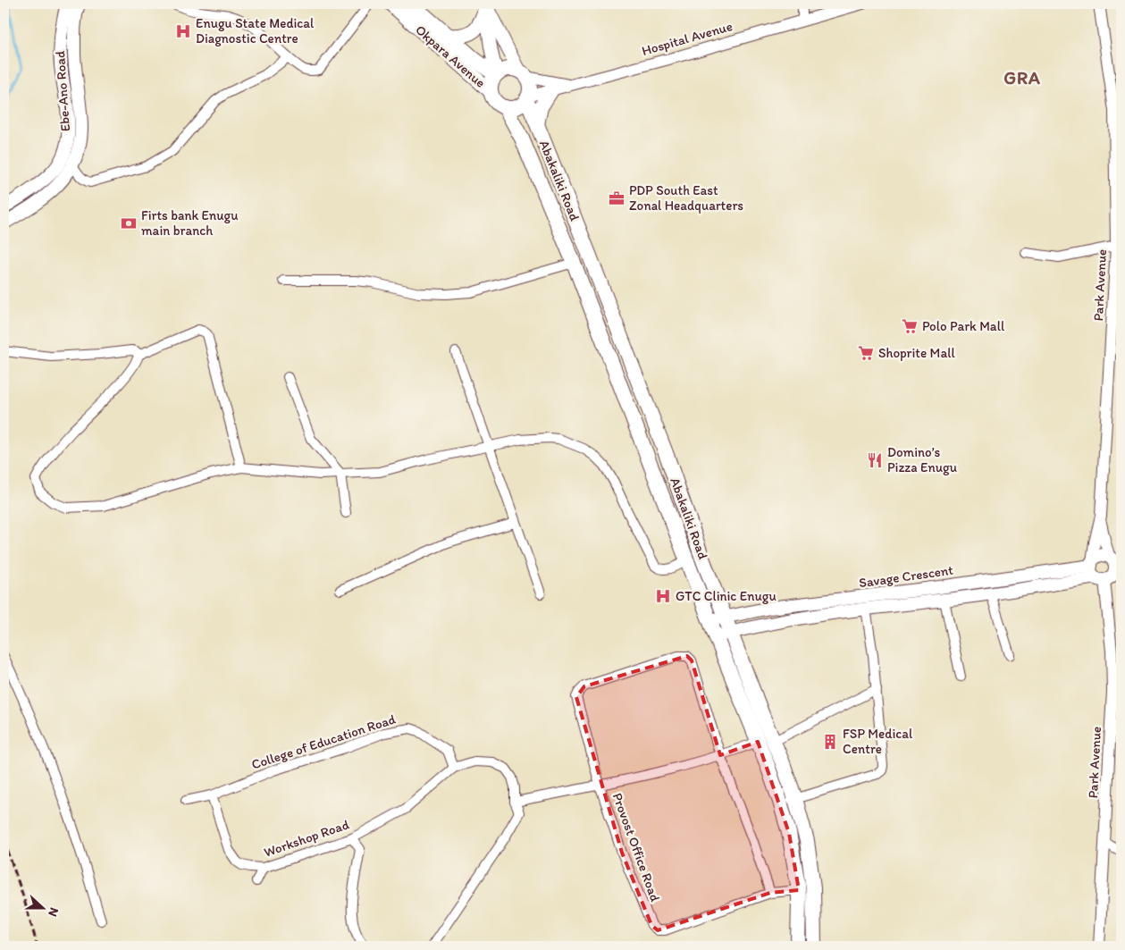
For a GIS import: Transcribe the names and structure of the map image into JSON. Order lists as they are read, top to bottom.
{
  "streets": {
    "main road": [
      "Okpara Avenue",
      "Ebe-Ano Road",
      "Abakaliki Road",
      "Savage Crescent"
    ],
    "street": [
      "Hospital Avenue",
      "Park Avenue",
      "College of Education Road",
      "Workshop Road",
      "Provost Office Road"
    ]
  },
  "crossings": [
    ["Hospital Avenue", "Okpara Avenue"],
    ["Hospital Avenue", "Abakaliki Road"],
    ["Okpara Avenue", "Abakaliki Road"],
    ["Abakaliki Road", "Savage Crescent"],
    ["Park Avenue", "Savage Crescent"],
    ["College of Education Road", "Workshop Road"]
  ],
  "districts": ["GRA"],
  "places": {
    "hospital": ["Enugu State Medical Diagnostic Centre", "GTC Clinic Enugu"],
    "office": ["PDP South East Zonal Headquarters"],
    "bank": ["Firts bank Enugu main branch"],
    "supermarket": ["Polo Park Mall", "Shoprite Mall"],
    "restaurant": ["Domino’s Pizza Enugu"],
    "building": ["FSP Medical Centre"]
  },
  "north": "right"
}
